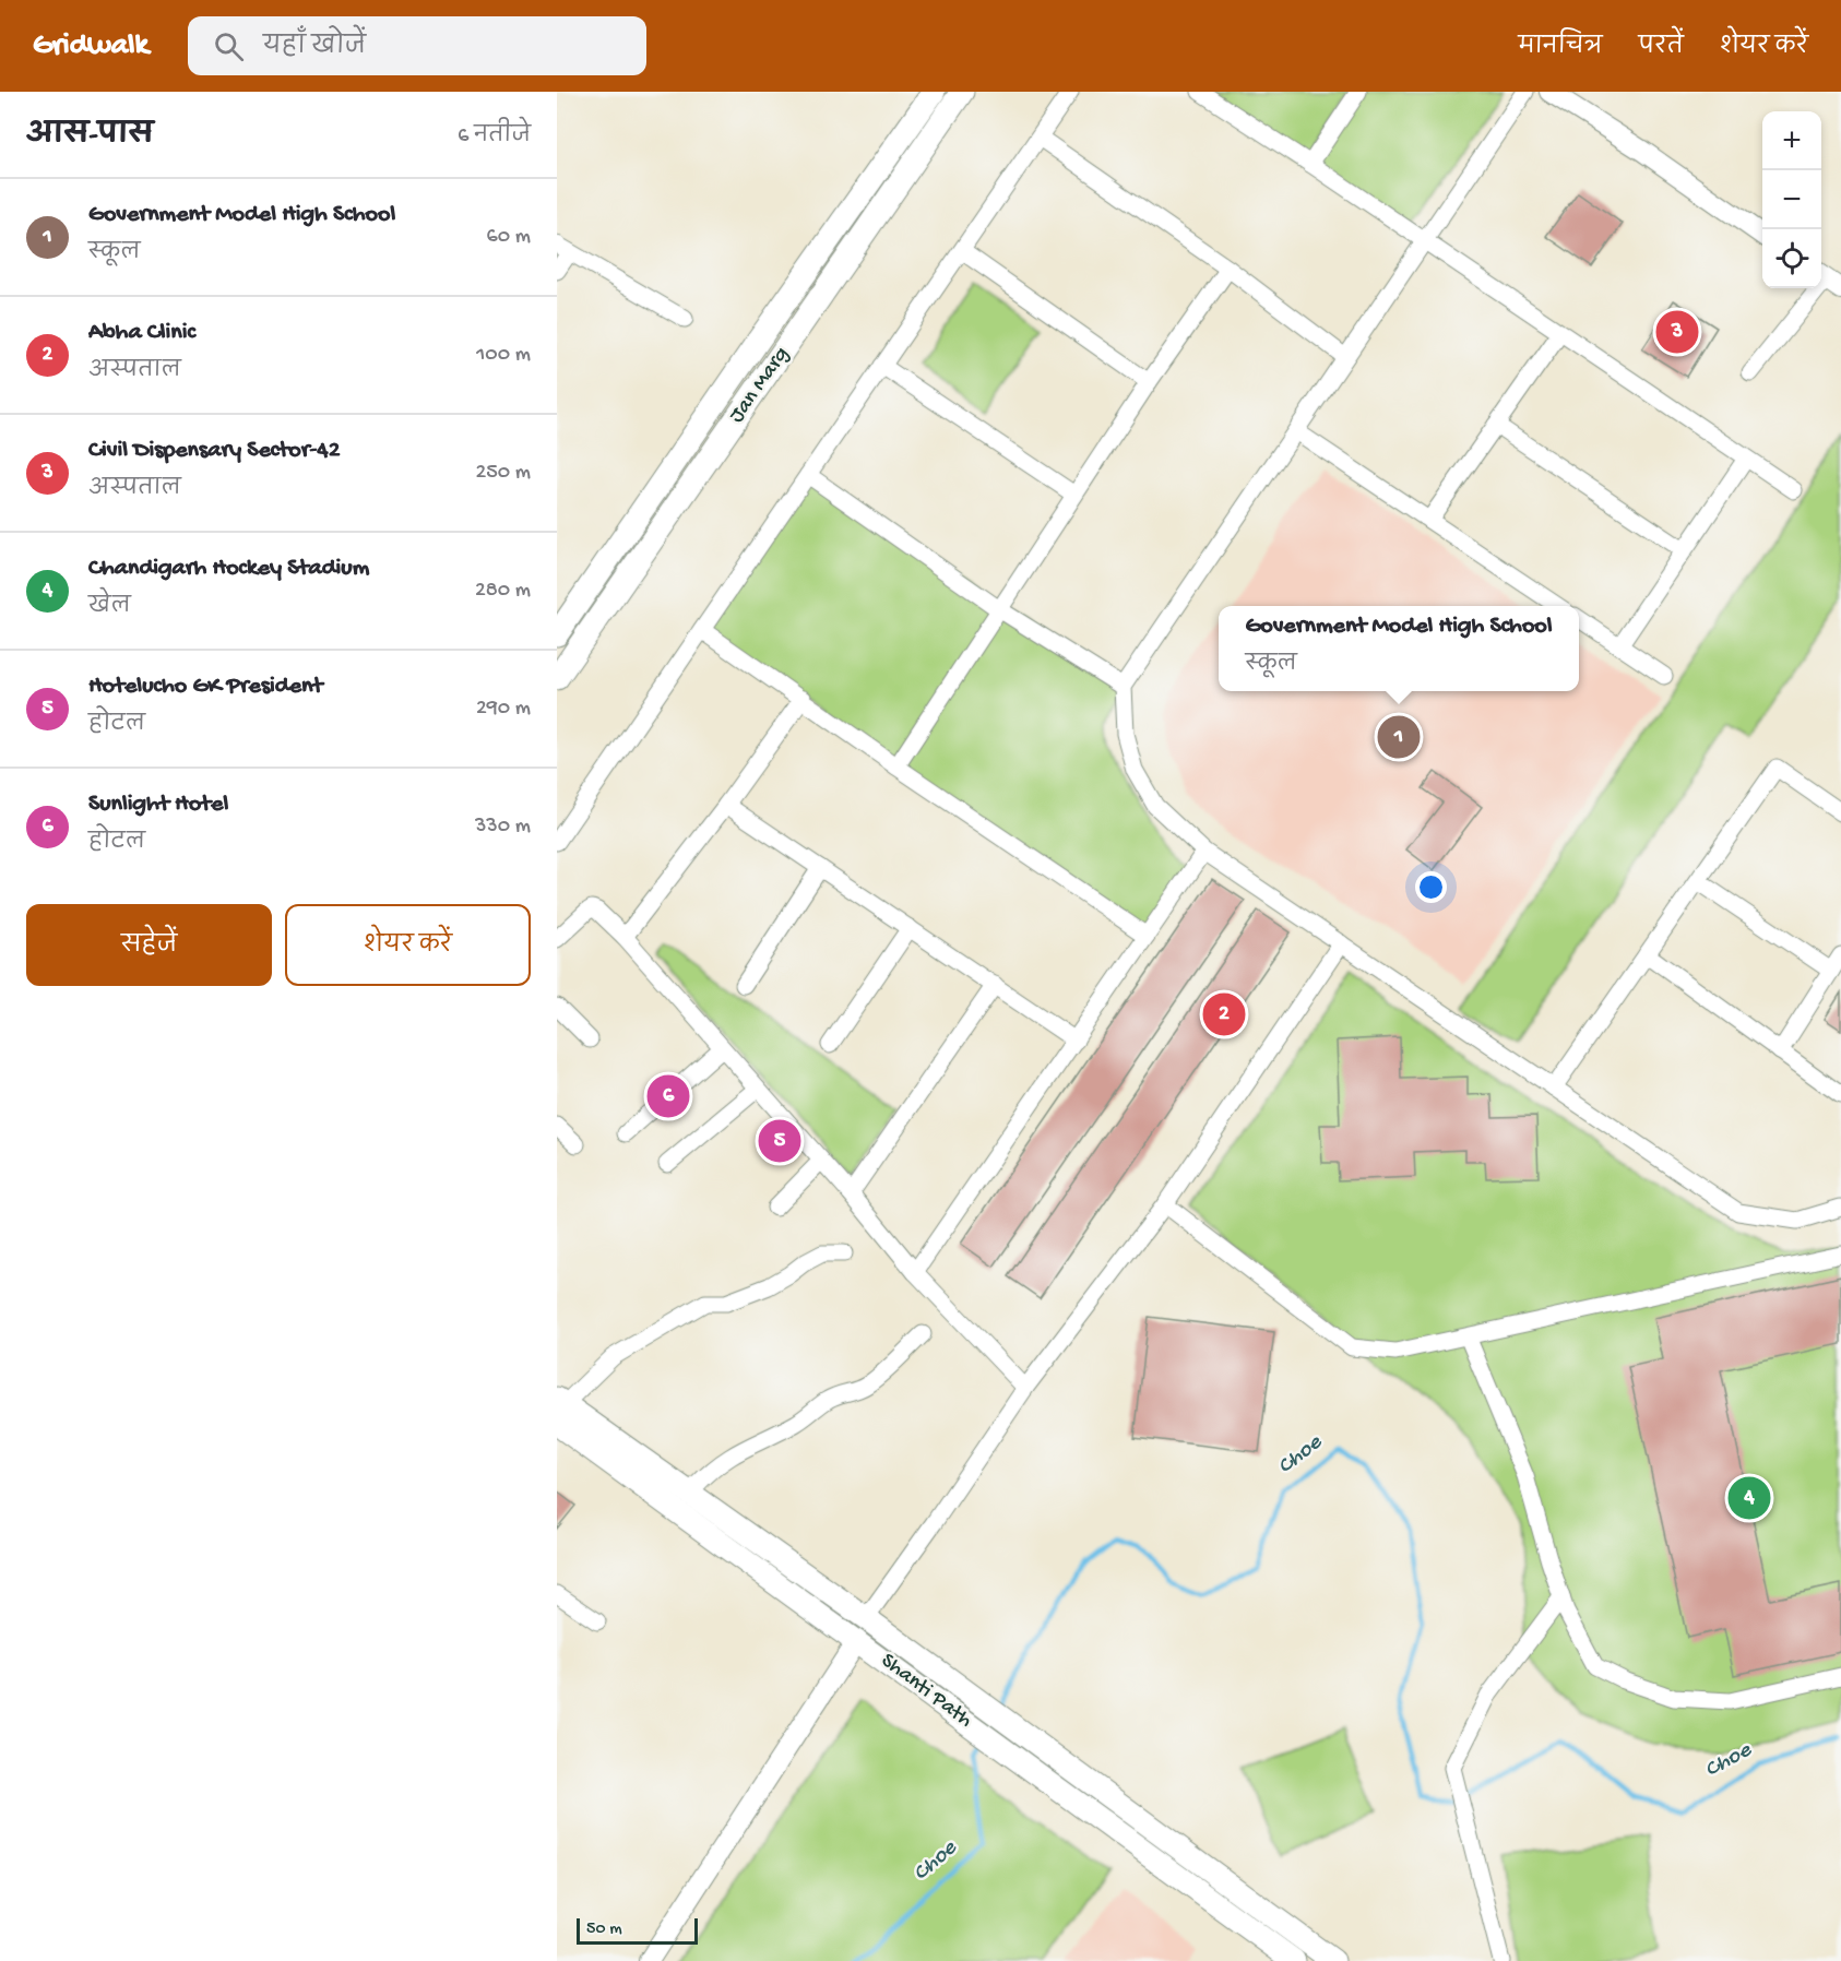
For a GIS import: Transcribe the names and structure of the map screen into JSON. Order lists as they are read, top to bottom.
{
  "streets": {
    "main road": ["Jan Marg", "Shanti Path"]
  },
  "water": ["Choe"],
  "scale_bar": "50 m",
  "page": {
    "header": "Gridwalk",
    "search": "यहाँ खोजें",
    "nav": ["मानचित्र", "परतें", "शेयर करें"],
    "heading": ["आस-पास", "6 नतीजे"],
    "map_buttons": ["+", "−"],
    "list": [
      {
        "mark": "1",
        "name": "Government Model High School",
        "note": "स्कूल",
        "value": "60 m"
      },
      {
        "mark": "2",
        "name": "Abha Clinic",
        "note": "अस्पताल",
        "value": "100 m"
      },
      {
        "mark": "3",
        "name": "Civil Dispensary Sector-42",
        "note": "अस्पताल",
        "value": "250 m"
      },
      {
        "mark": "4",
        "name": "Chandigarh Hockey Stadium",
        "note": "खेल",
        "value": "280 m"
      },
      {
        "mark": "5",
        "name": "Hotelucho GK President",
        "note": "होटल",
        "value": "290 m"
      },
      {
        "mark": "6",
        "name": "Sunlight Hotel",
        "note": "होटल",
        "value": "330 m"
      }
    ],
    "pins": [
      "3",
      "1",
      "2",
      "6",
      "5",
      "4"
    ],
    "popup": ["Government Model High School", "स्कूल"],
    "buttons": ["सहेजें", "शेयर करें"],
    "scale": "50 m"
  }
}
